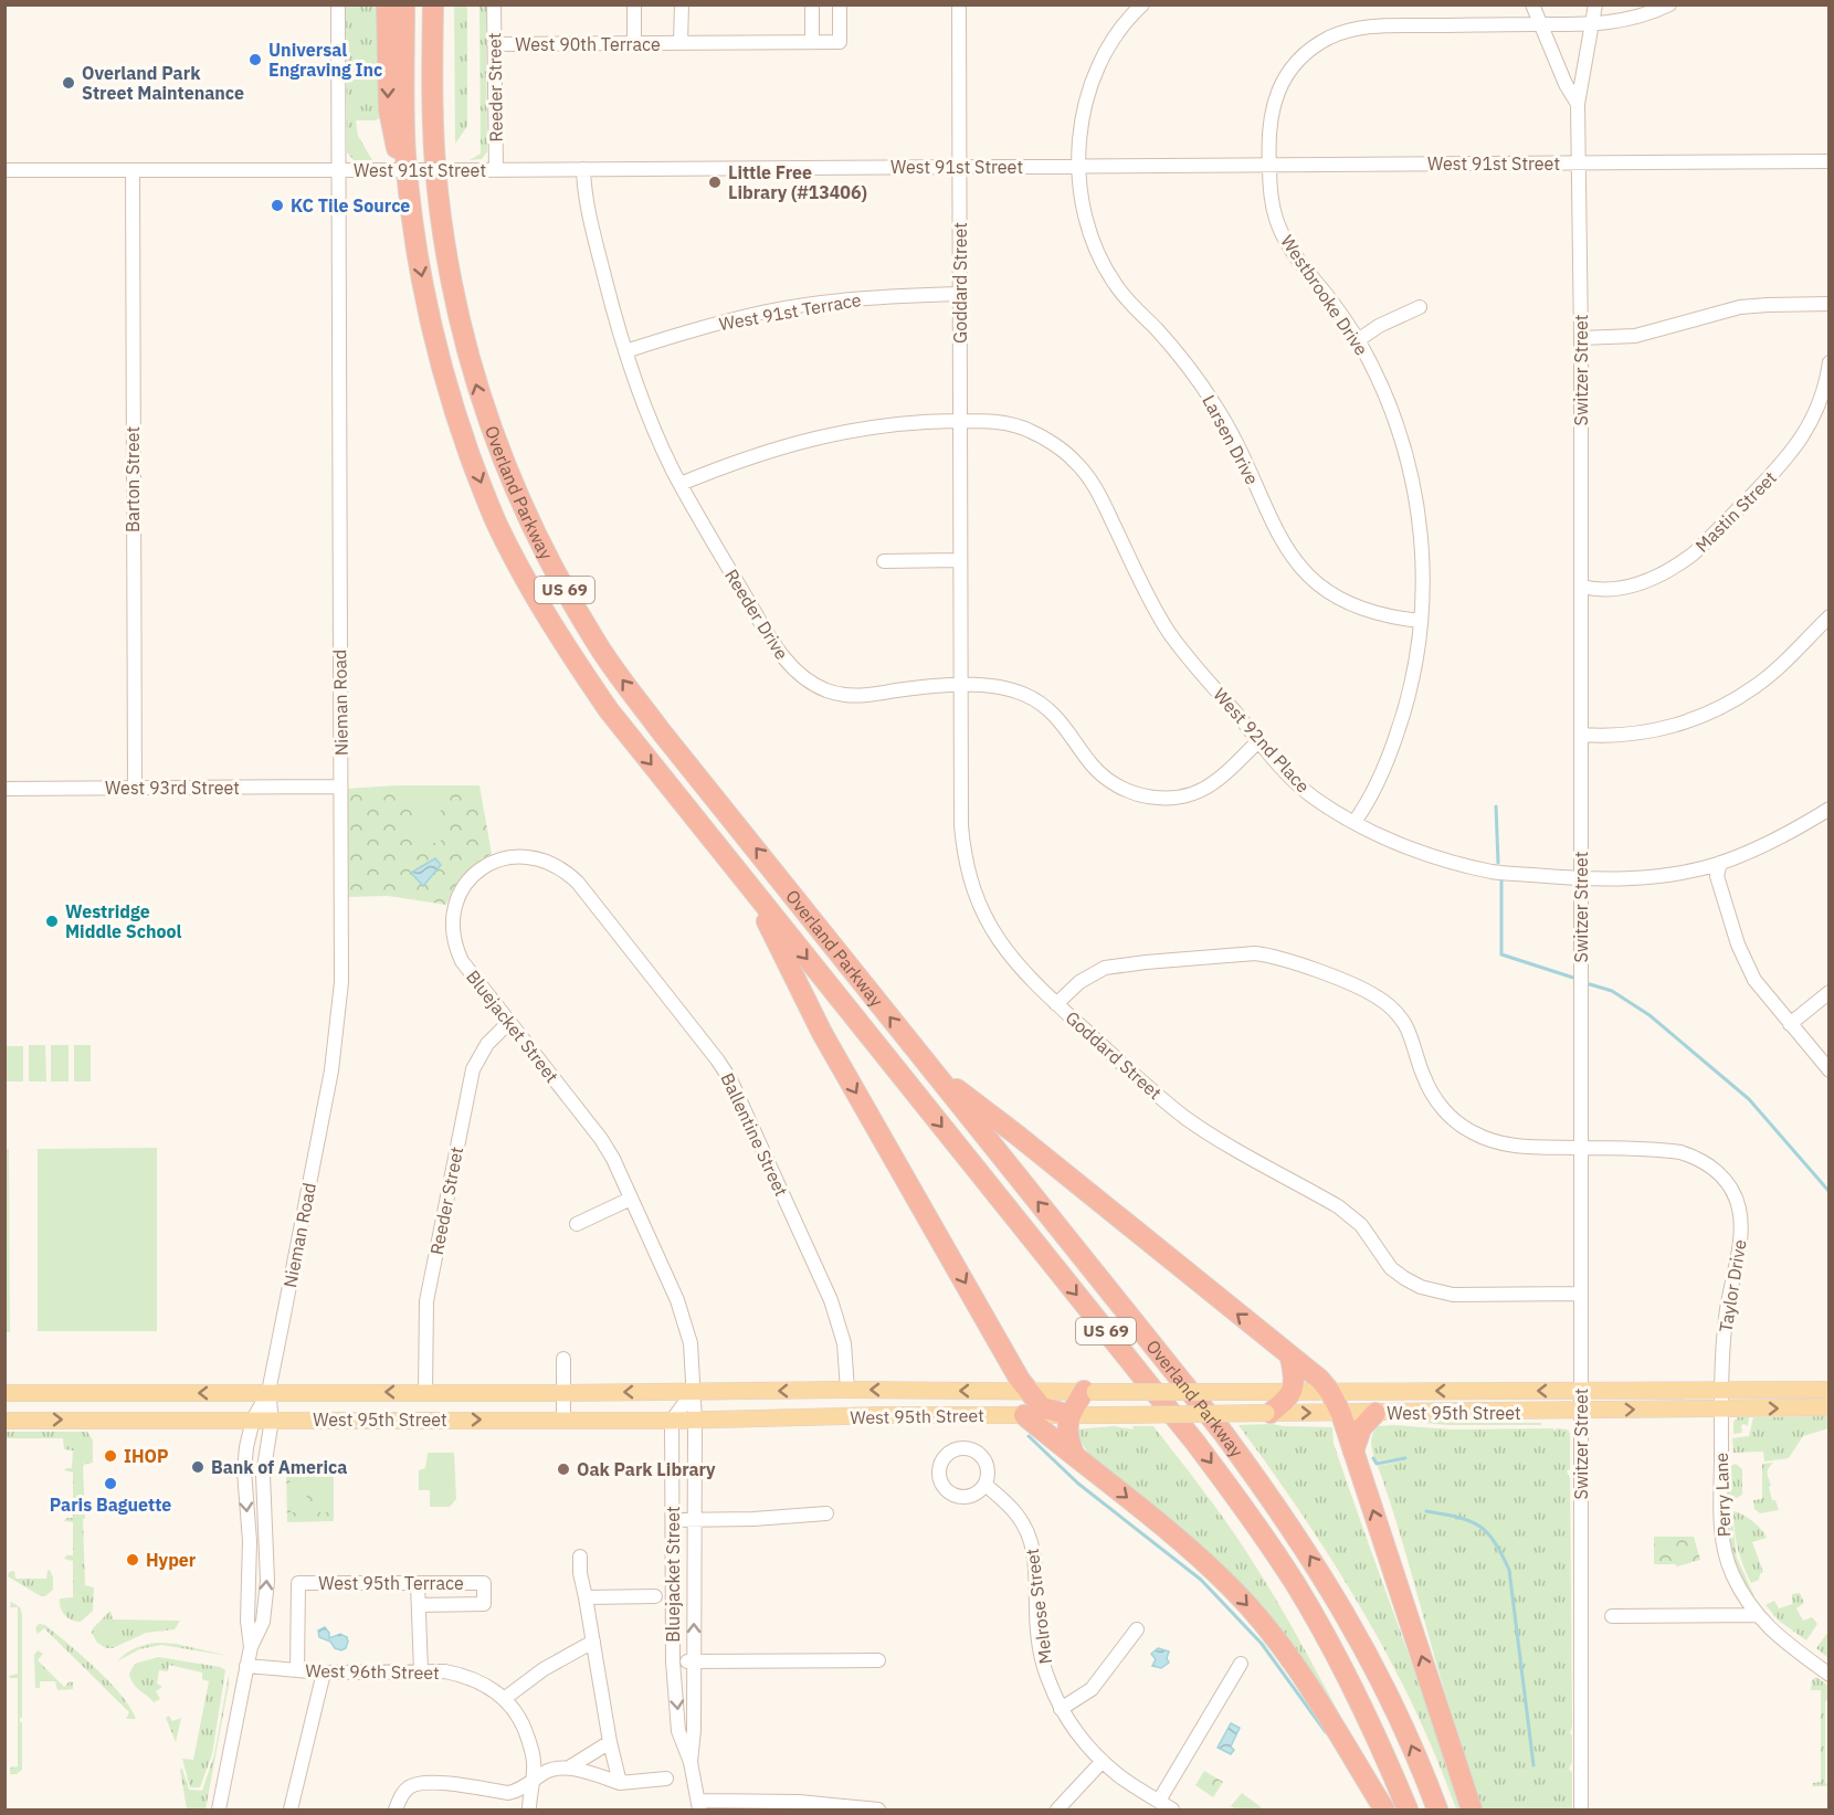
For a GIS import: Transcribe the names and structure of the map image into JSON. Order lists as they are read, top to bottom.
{
  "streets": {
    "highway": ["Overland Parkway", "US 69"],
    "main road": ["West 95th Street"],
    "street": [
      "West 90th Terrace",
      "Reeder Street",
      "West 91st Street",
      "Goddard Street",
      "Westbrooke Drive",
      "West 91st Terrace",
      "Switzer Street",
      "Larsen Drive",
      "Barton Street",
      "Mastin Street",
      "Reeder Drive",
      "Nieman Road",
      "West 92nd Place",
      "West 93rd Street",
      "Bluejacket Street",
      "Ballentine Street",
      "Taylor Drive",
      "Perry Lane",
      "West 95th Terrace",
      "Melrose Street",
      "West 96th Street"
    ]
  },
  "crossings": [
    ["West 90th Terrace", "Reeder Street"],
    ["Reeder Street", "West 91st Street"],
    ["Reeder Street", "Bluejacket Street"],
    ["Reeder Street", "West 95th Street"],
    ["West 91st Street", "Goddard Street"],
    ["West 91st Street", "Westbrooke Drive"],
    ["West 91st Street", "Switzer Street"],
    ["West 91st Street", "Larsen Drive"],
    ["West 91st Street", "Barton Street"],
    ["West 91st Street", "Reeder Drive"],
    ["West 91st Street", "Nieman Road"],
    ["Goddard Street", "West 91st Terrace"],
    ["Goddard Street", "Switzer Street"],
    ["Goddard Street", "Reeder Drive"],
    ["Goddard Street", "West 92nd Place"],
    ["Goddard Street", "Taylor Drive"],
    ["Westbrooke Drive", "Switzer Street"],
    ["Westbrooke Drive", "Larsen Drive"],
    ["Westbrooke Drive", "West 92nd Place"],
    ["West 91st Terrace", "Reeder Drive"],
    ["Switzer Street", "Mastin Street"],
    ["Switzer Street", "West 92nd Place"],
    ["Switzer Street", "Taylor Drive"],
    ["Switzer Street", "West 95th Street"],
    ["Barton Street", "West 93rd Street"],
    ["Reeder Drive", "West 92nd Place"],
    ["Nieman Road", "West 93rd Street"],
    ["Nieman Road", "West 95th Street"],
    ["Nieman Road", "West 96th Street"],
    ["Bluejacket Street", "Ballentine Street"],
    ["Bluejacket Street", "West 95th Street"],
    ["Ballentine Street", "West 95th Street"],
    ["Taylor Drive", "West 95th Street"],
    ["Taylor Drive", "Perry Lane"],
    ["West 95th Street", "Perry Lane"],
    ["West 95th Terrace", "West 96th Street"]
  ],
  "places": [
    "Universal Engraving Inc",
    "Overland Park Street Maintenance",
    "Little Free Library (#13406)",
    "KC Tile Source",
    "Westridge Middle School",
    "IHOP",
    "Bank of America",
    "Oak Park Library",
    "Paris Baguette",
    "Hyper"
  ]
}
